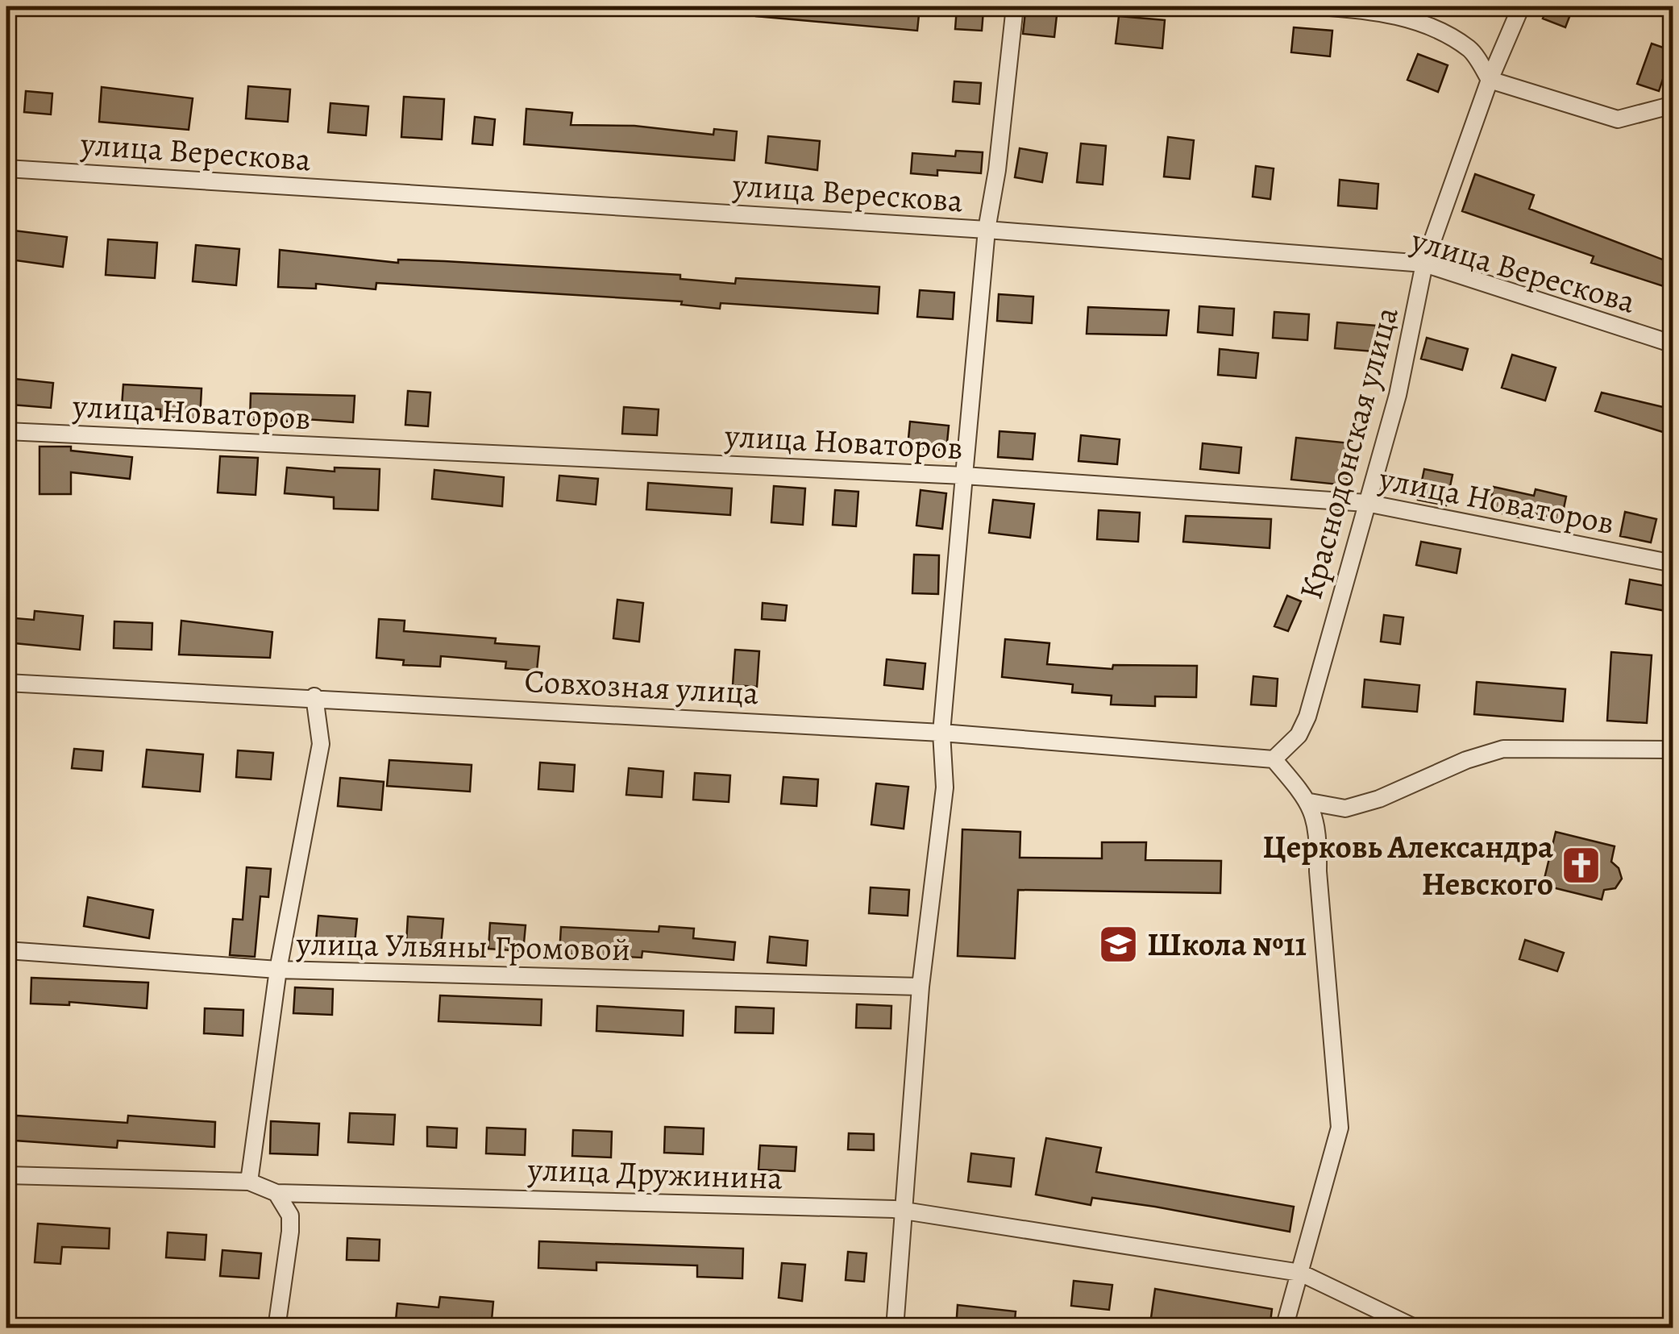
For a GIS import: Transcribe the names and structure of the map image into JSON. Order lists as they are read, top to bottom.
{
  "streets": {
    "street": [
      "улица Верескова",
      "улица Новаторов",
      "Краснодонская улица",
      "Совхозная улица",
      "улица Ульяны Громовой",
      "улица Дружинина"
    ]
  },
  "crossings": [
    ["улица Верескова", "Краснодонская улица"],
    ["улица Новаторов", "Краснодонская улица"],
    ["Краснодонская улица", "Совхозная улица"]
  ],
  "places": {
    "church": ["Церковь Александра Невского"],
    "school or university": ["Школа №11"]
  }
}
